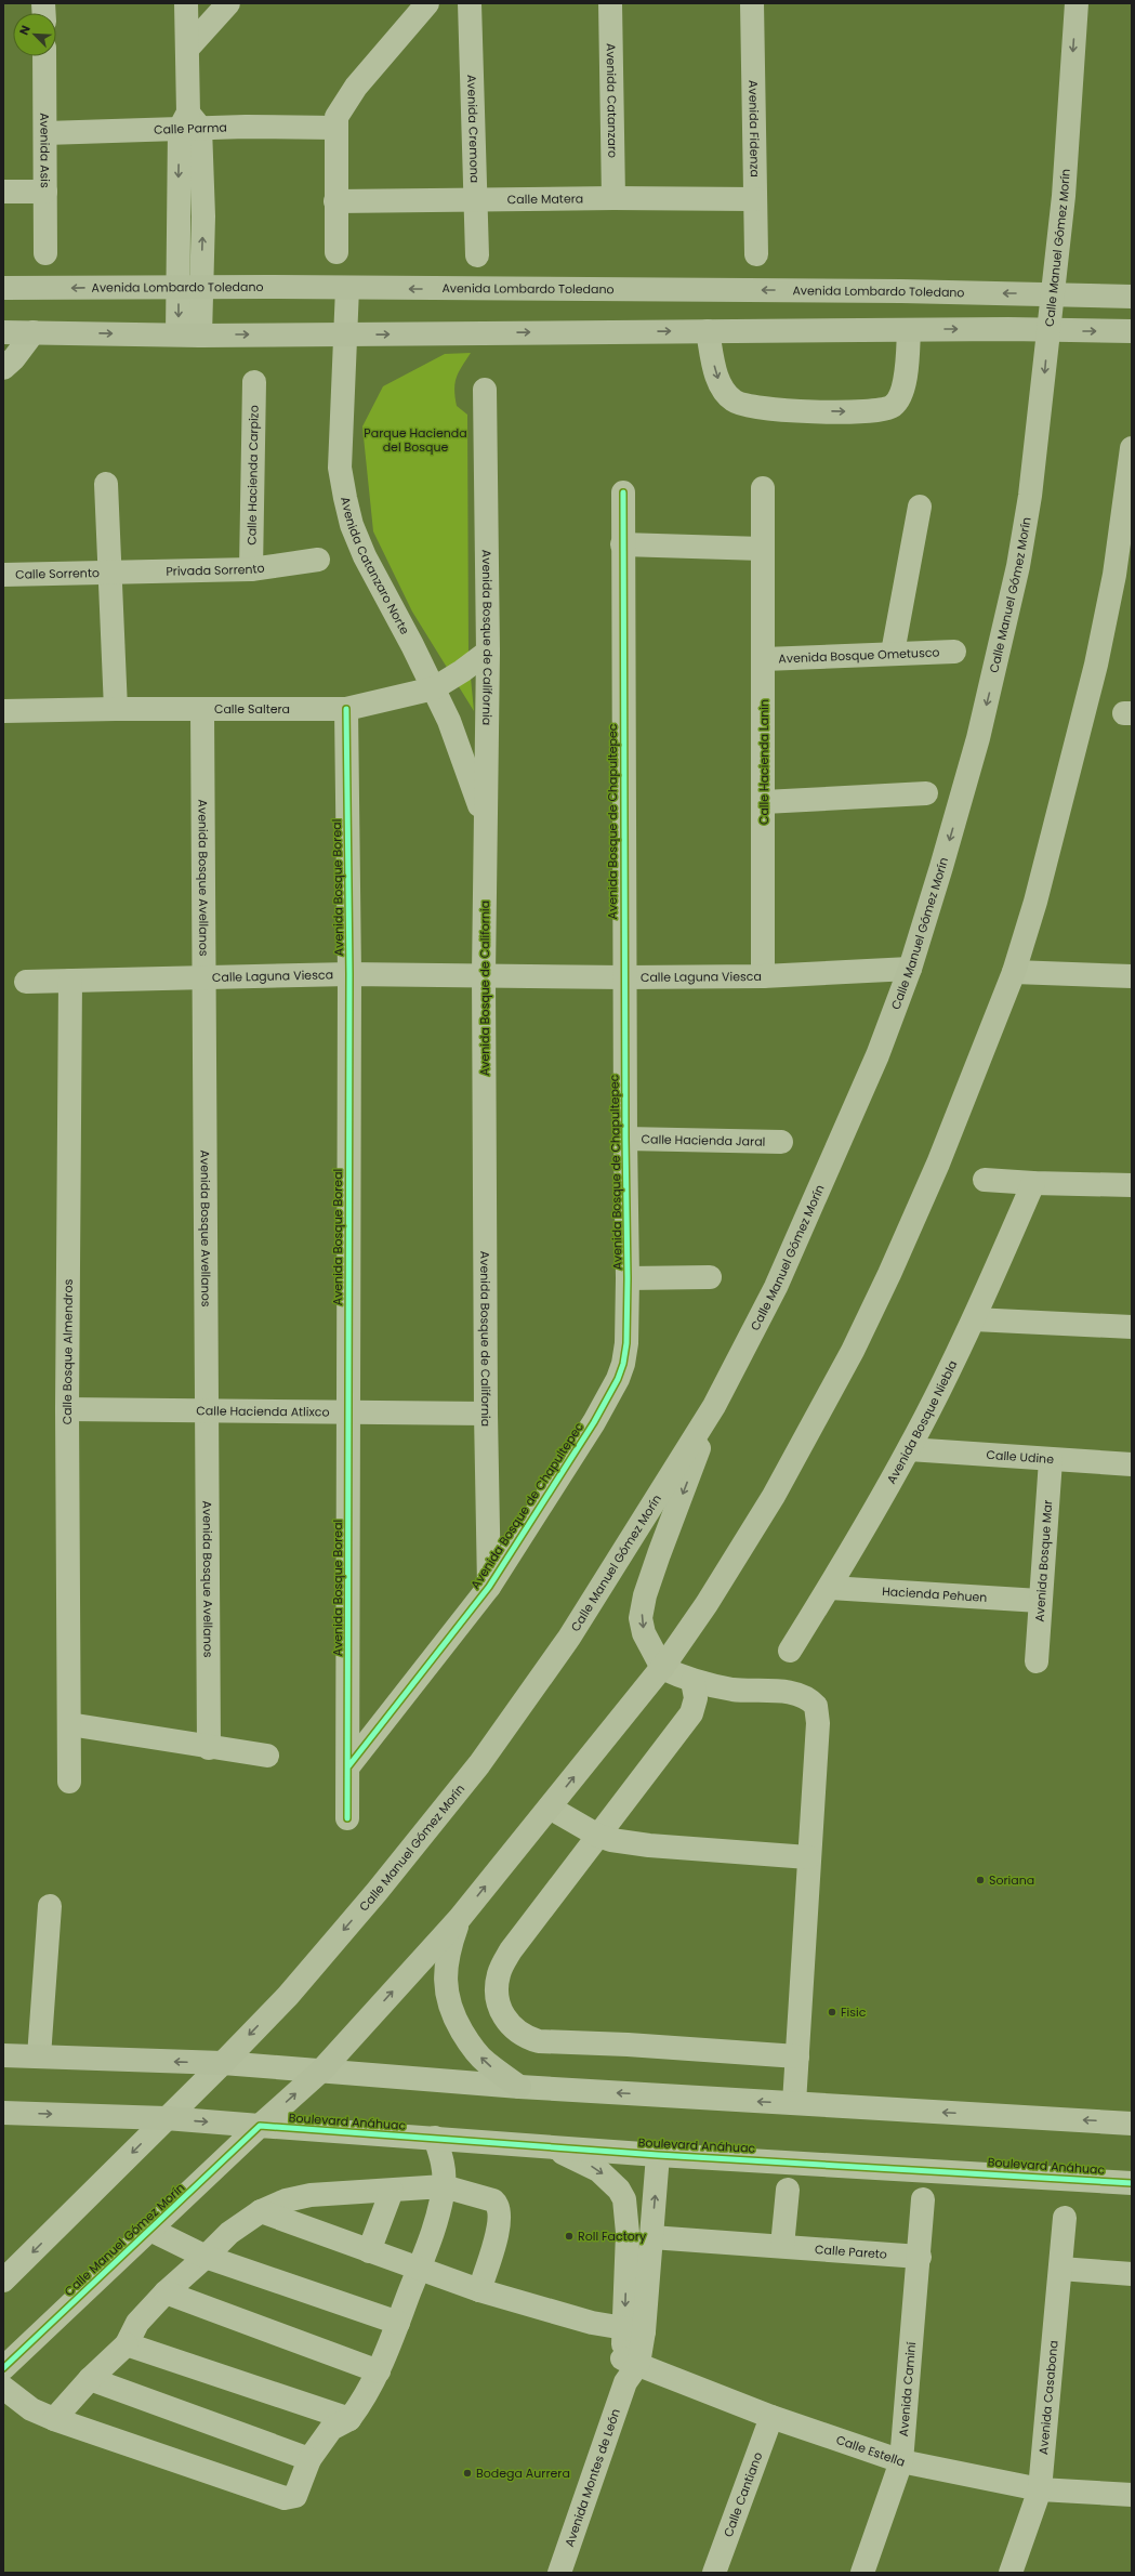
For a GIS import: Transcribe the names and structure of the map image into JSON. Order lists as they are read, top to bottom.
{
  "streets": {
    "main road": ["Calle Manuel Gómez Morín", "Avenida Lombardo Toledano", "Boulevard Anáhuac"],
    "street": [
      "Avenida Catanzaro",
      "Calle Parma",
      "Avenida Cremona",
      "Avenida Fidenza",
      "Avenida Asis",
      "Calle Matera",
      "Calle Hacienda Carpizo",
      "Avenida Catanzaro Norte",
      "Privada Sorrento",
      "Calle Sorrento",
      "Avenida Bosque de California",
      "Avenida Bosque Ometusco",
      "Calle Saltera",
      "Calle Hacienda Lanin",
      "Avenida Bosque de Chapultepec",
      "Avenida Bosque Avellanos",
      "Avenida Bosque Boreal",
      "Calle Laguna Viesca",
      "Calle Hacienda Jaral",
      "Calle Bosque Almendros",
      "Calle Hacienda Atlixco",
      "Avenida Bosque Niebla",
      "Calle Udine",
      "Avenida Bosque Mar",
      "Hacienda Pehuen",
      "Calle Pareto",
      "Avenida Caminí",
      "Avenida Casabona",
      "Calle Estella",
      "Avenida Montes de León",
      "Calle Cantiano"
    ]
  },
  "crossings": [
    ["Avenida Catanzaro", "Calle Matera"],
    ["Calle Parma", "Avenida Asis"],
    ["Avenida Cremona", "Calle Matera"],
    ["Avenida Fidenza", "Calle Matera"],
    ["Calle Manuel Gómez Morín", "Avenida Lombardo Toledano"],
    ["Calle Manuel Gómez Morín", "Calle Laguna Viesca"],
    ["Calle Manuel Gómez Morín", "Boulevard Anáhuac"],
    ["Avenida Lombardo Toledano", "Avenida Catanzaro Norte"],
    ["Calle Hacienda Carpizo", "Privada Sorrento"],
    ["Avenida Catanzaro Norte", "Avenida Bosque de California"],
    ["Avenida Catanzaro Norte", "Calle Saltera"],
    ["Privada Sorrento", "Calle Sorrento"],
    ["Avenida Bosque de California", "Calle Saltera"],
    ["Avenida Bosque de California", "Avenida Bosque de Chapultepec"],
    ["Avenida Bosque de California", "Calle Laguna Viesca"],
    ["Avenida Bosque de California", "Calle Hacienda Atlixco"],
    ["Avenida Bosque Ometusco", "Calle Hacienda Lanin"],
    ["Calle Saltera", "Avenida Bosque Avellanos"],
    ["Calle Saltera", "Avenida Bosque Boreal"],
    ["Calle Hacienda Lanin", "Calle Laguna Viesca"],
    ["Avenida Bosque de Chapultepec", "Avenida Bosque Boreal"],
    ["Avenida Bosque de Chapultepec", "Calle Laguna Viesca"],
    ["Avenida Bosque de Chapultepec", "Calle Hacienda Jaral"],
    ["Avenida Bosque Avellanos", "Calle Laguna Viesca"],
    ["Avenida Bosque Avellanos", "Calle Hacienda Atlixco"],
    ["Avenida Bosque Boreal", "Calle Laguna Viesca"],
    ["Avenida Bosque Boreal", "Calle Hacienda Atlixco"],
    ["Calle Laguna Viesca", "Calle Bosque Almendros"],
    ["Calle Bosque Almendros", "Calle Hacienda Atlixco"],
    ["Avenida Bosque Niebla", "Calle Udine"],
    ["Avenida Bosque Niebla", "Hacienda Pehuen"],
    ["Calle Udine", "Avenida Bosque Mar"],
    ["Avenida Bosque Mar", "Hacienda Pehuen"],
    ["Boulevard Anáhuac", "Avenida Montes de León"],
    ["Calle Pareto", "Avenida Caminí"],
    ["Calle Pareto", "Avenida Montes de León"],
    ["Avenida Caminí", "Calle Estella"],
    ["Avenida Casabona", "Calle Estella"],
    ["Calle Estella", "Avenida Montes de León"],
    ["Calle Estella", "Calle Cantiano"]
  ],
  "parks": ["Parque Hacienda del Bosque"],
  "places": [
    "Soriana",
    "Fisic",
    "Roll Factory",
    "Bodega Aurrera"
  ],
  "north": "top left"
}
